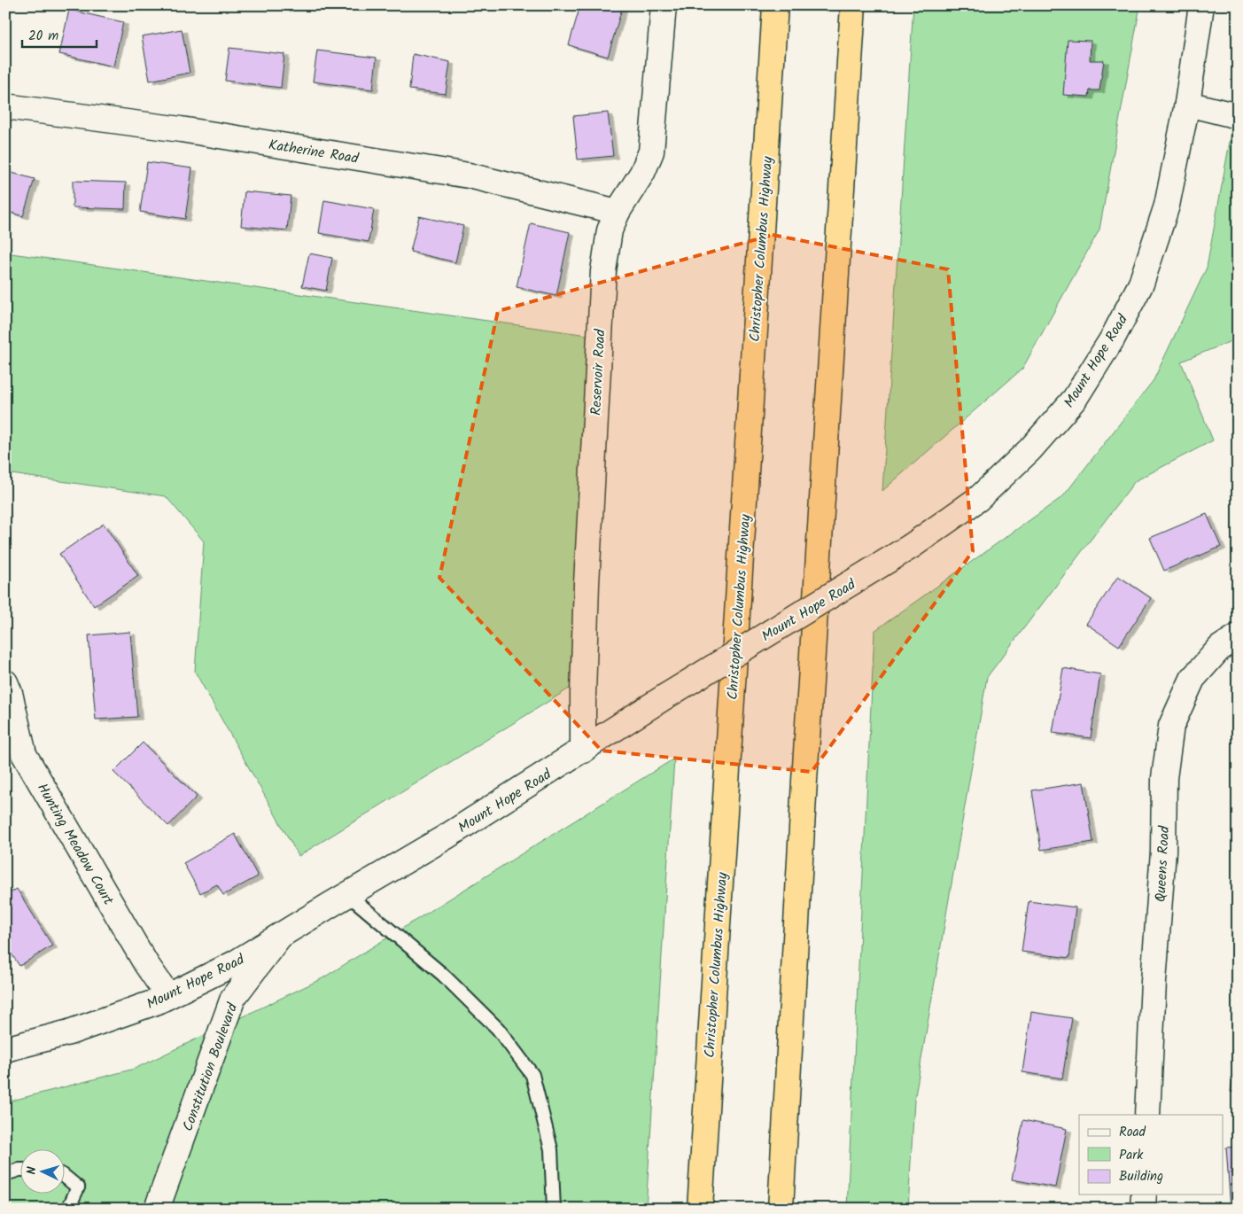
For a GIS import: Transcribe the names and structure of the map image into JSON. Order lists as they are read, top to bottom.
{
  "streets": {
    "highway": ["Christopher Columbus Highway"],
    "street": [
      "Katherine Road",
      "Mount Hope Road",
      "Reservoir Road",
      "Hunting Meadow Court",
      "Queens Road",
      "Constitution Boulevard"
    ]
  },
  "crossings": [
    ["Katherine Road", "Reservoir Road"],
    ["Mount Hope Road", "Reservoir Road"],
    ["Mount Hope Road", "Hunting Meadow Court"],
    ["Mount Hope Road", "Constitution Boulevard"]
  ],
  "legend": ["Road", "Park", "Building"],
  "scale_bar": "20 m",
  "north": "left"
}
